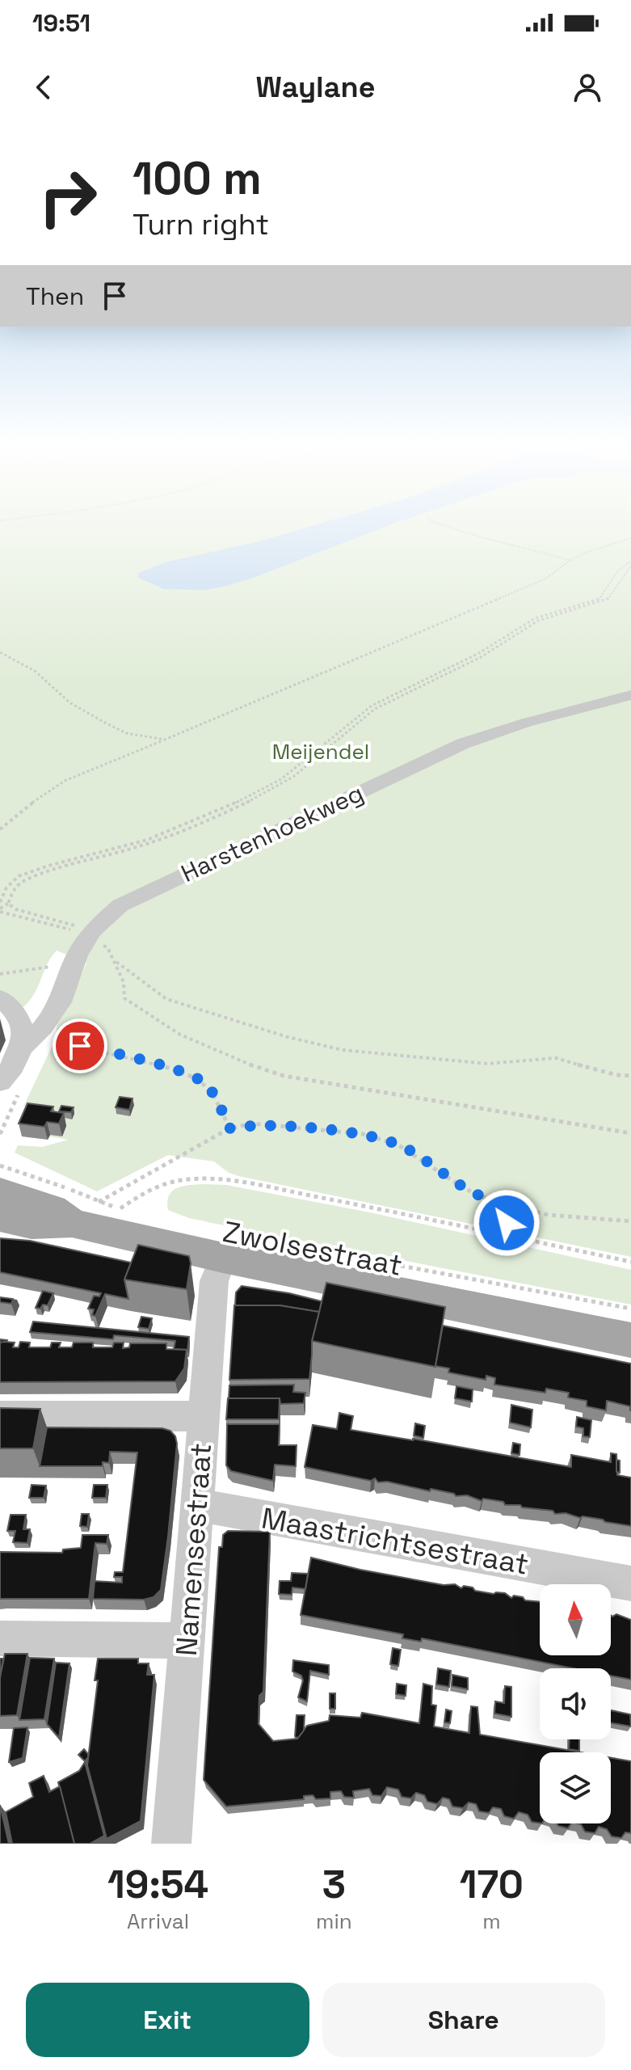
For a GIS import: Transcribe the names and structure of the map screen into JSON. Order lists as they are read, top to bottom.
{
  "streets": {
    "main road": ["Zwolsestraat"],
    "street": ["Harstenhoekweg", "Maastrichtsestraat", "Namensestraat"]
  },
  "crossings": [
    ["Zwolsestraat", "Namensestraat"],
    ["Maastrichtsestraat", "Namensestraat"]
  ],
  "parks": ["Meijendel"],
  "north": "top",
  "page": {
    "status": "19:51",
    "header": "Waylane",
    "turn": ["100 m", "Turn right"],
    "then": "Then",
    "eta": [
      "19:54",
      "Arrival",
      "3",
      "min",
      "170",
      "m"
    ],
    "buttons": ["Exit", "Share"]
  }
}
